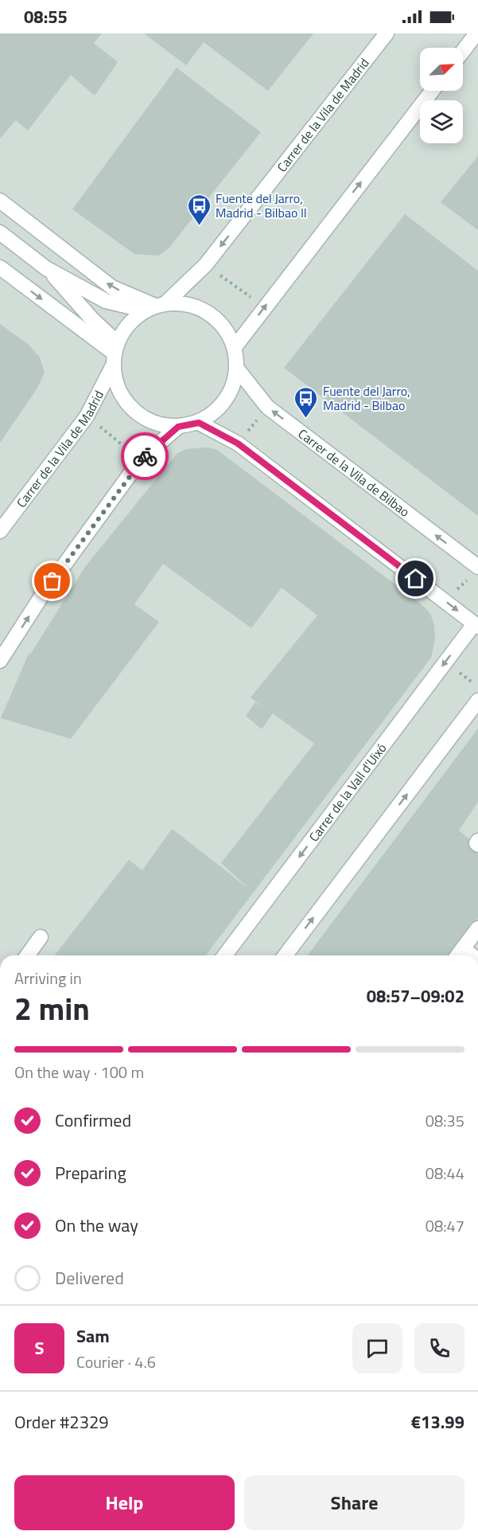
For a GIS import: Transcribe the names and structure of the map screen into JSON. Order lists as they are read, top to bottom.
{
  "streets": {
    "street": ["Carrer de la Vila de Madrid", "Carrer de la Vila de Bilbao", "Carrer de la Vall d'Uixó"]
  },
  "crossings": [
    ["Carrer de la Vila de Madrid", "Carrer de la Vila de Bilbao"]
  ],
  "places": {
    "bus stop": ["Fuente del Jarro, Madrid - Bilbao II", "Fuente del Jarro, Madrid - Bilbao"]
  },
  "north": "top right",
  "page": {
    "status": "08:55",
    "heading": ["2 min", "Arriving in", "08:57–09:02"],
    "panel": [
      "Sam",
      "Courier · 4.6",
      "Order #2329",
      "€13.99"
    ],
    "bar": "On the way · 100 m",
    "list": [
      ["Confirmed", "08:35"],
      ["Preparing", "08:44"],
      ["On the way", "08:47"],
      "Delivered"
    ],
    "round": "S",
    "buttons": ["Help", "Share"]
  }
}
